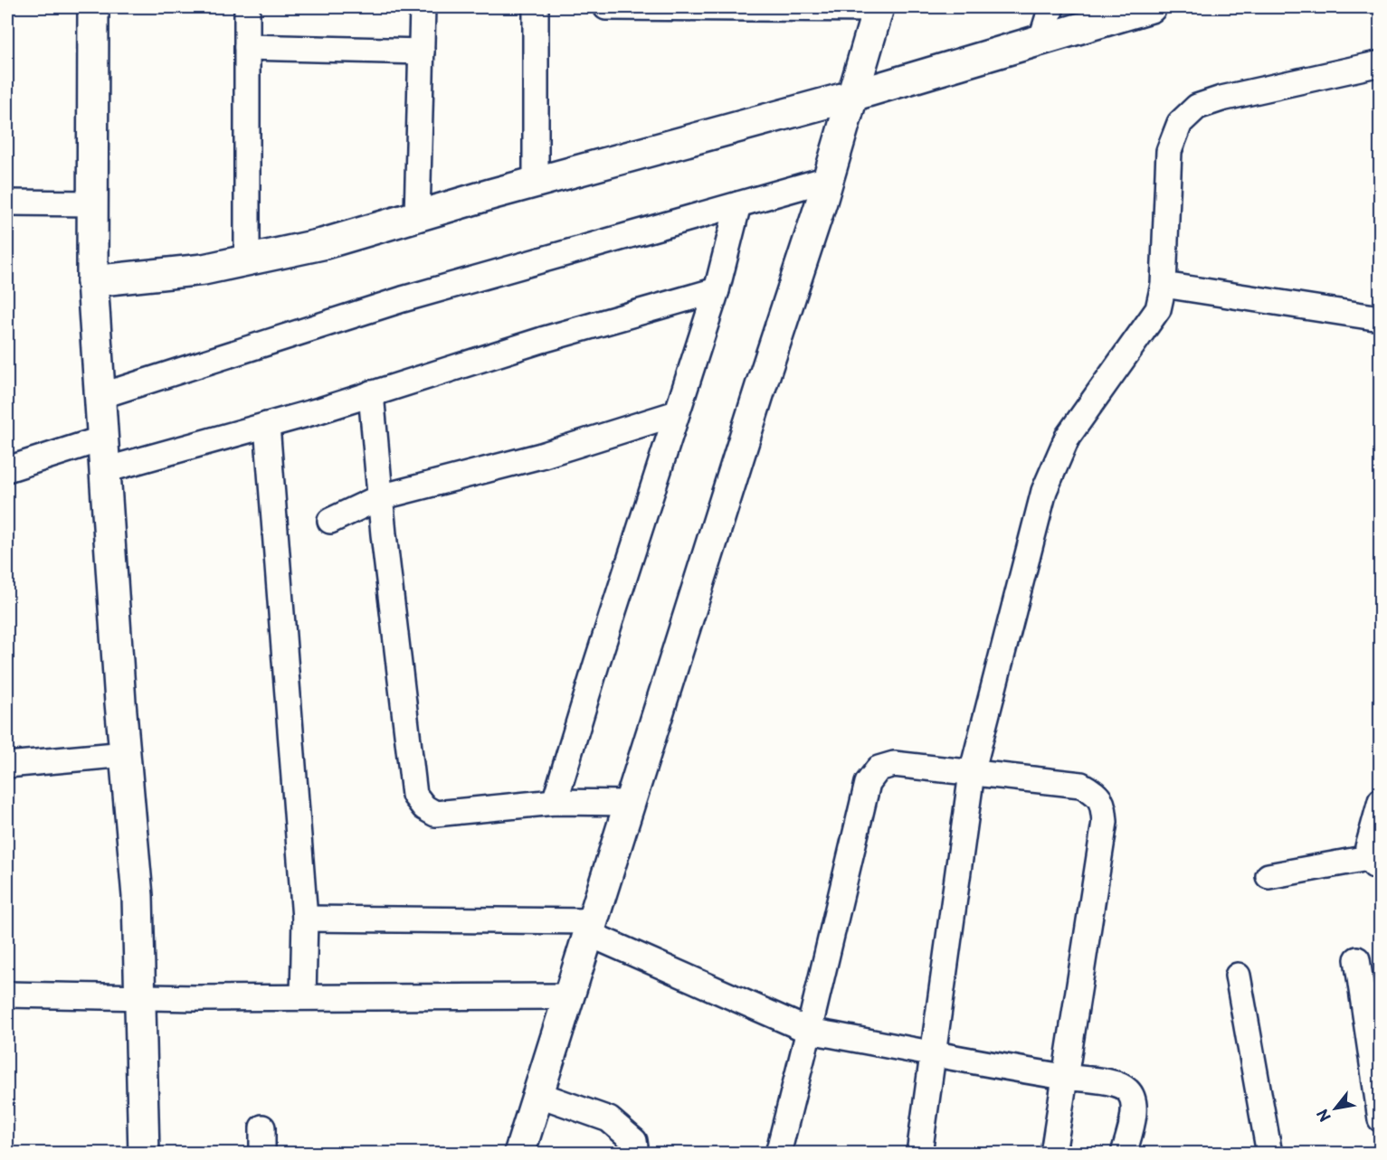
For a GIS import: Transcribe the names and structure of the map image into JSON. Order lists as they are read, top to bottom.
{
  "north": "bottom left"
}
